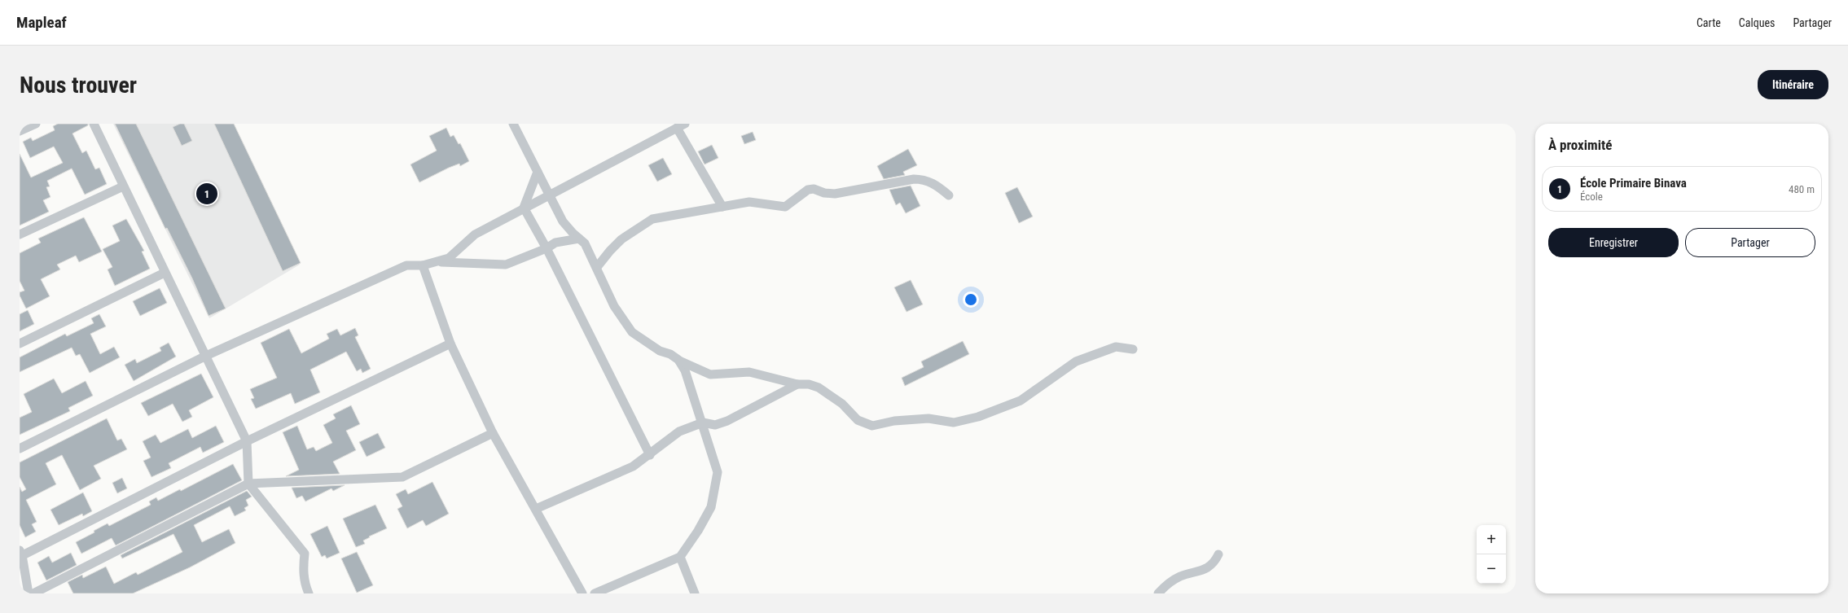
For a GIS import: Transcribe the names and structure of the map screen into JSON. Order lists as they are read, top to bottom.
{
  "page": {
    "header": "Mapleaf",
    "nav": ["Carte", "Calques", "Partager"],
    "buttons": [
      "Itinéraire",
      ["Enregistrer", "Partager"]
    ],
    "title": "Nous trouver",
    "heading": "À proximité",
    "list": [
      {
        "mark": "1",
        "name": "École Primaire Binava",
        "note": "École",
        "value": "480 m"
      }
    ],
    "pins": "1",
    "map_buttons": ["+", "−"]
  }
}
